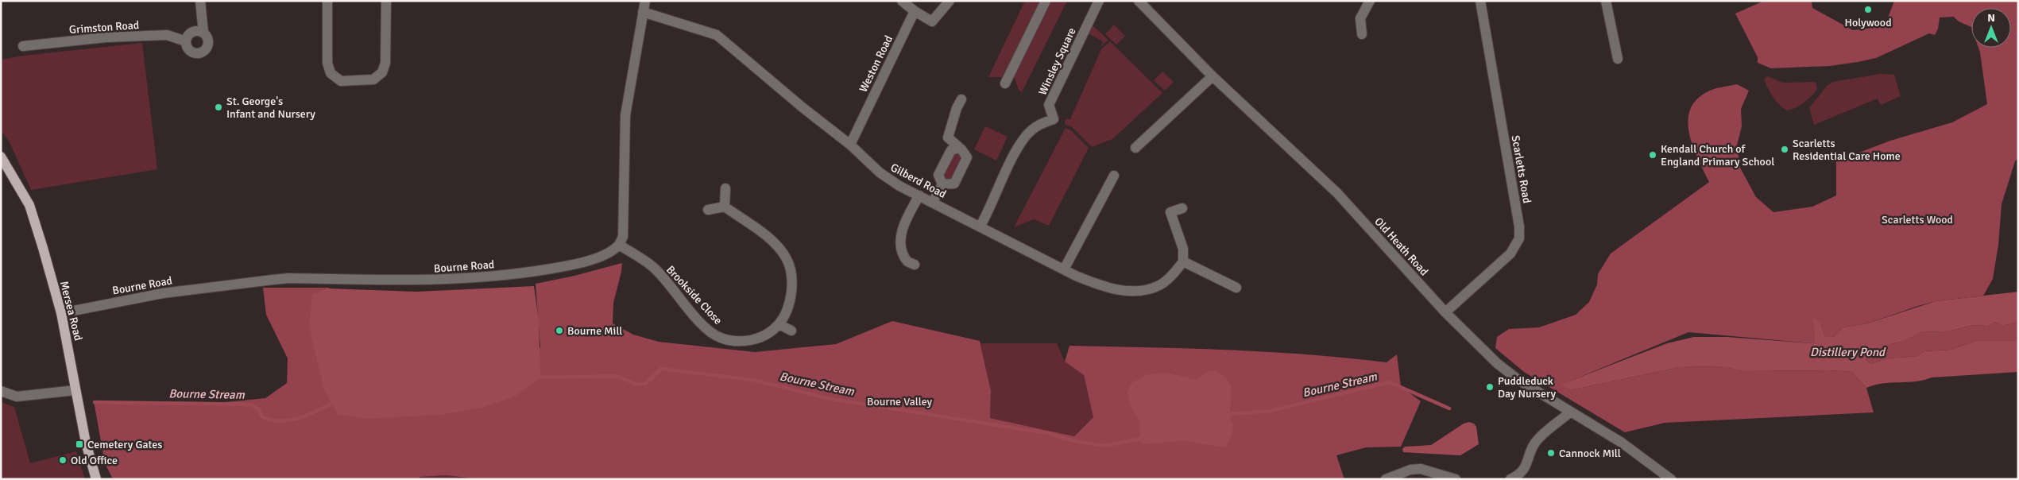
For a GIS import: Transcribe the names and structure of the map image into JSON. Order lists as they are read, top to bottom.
{
  "streets": {
    "main road": ["Mersea Road"],
    "street": [
      "Grimston Road",
      "Winsley Square",
      "Weston Road",
      "Scarletts Road",
      "Gilberd Road",
      "Old Heath Road",
      "Bourne Road",
      "Brookside Close"
    ]
  },
  "crossings": [
    ["Winsley Square", "Gilberd Road"],
    ["Weston Road", "Gilberd Road"],
    ["Scarletts Road", "Old Heath Road"],
    ["Bourne Road", "Brookside Close"],
    ["Bourne Road", "Mersea Road"]
  ],
  "water": ["Distillery Pond", "Bourne Stream"],
  "parks": ["Scarletts Wood", "Bourne Valley"],
  "places": {
    "other": [
      "Holywood",
      "St. George's Infant and Nursery",
      "Scarletts Residential Care Home",
      "Kendall Church of England Primary School",
      "Bourne Mill",
      "Puddleduck Day Nursery",
      "Cannock Mill",
      "Old Office"
    ],
    "transit": ["Cemetery Gates"]
  },
  "north": "top"
}
